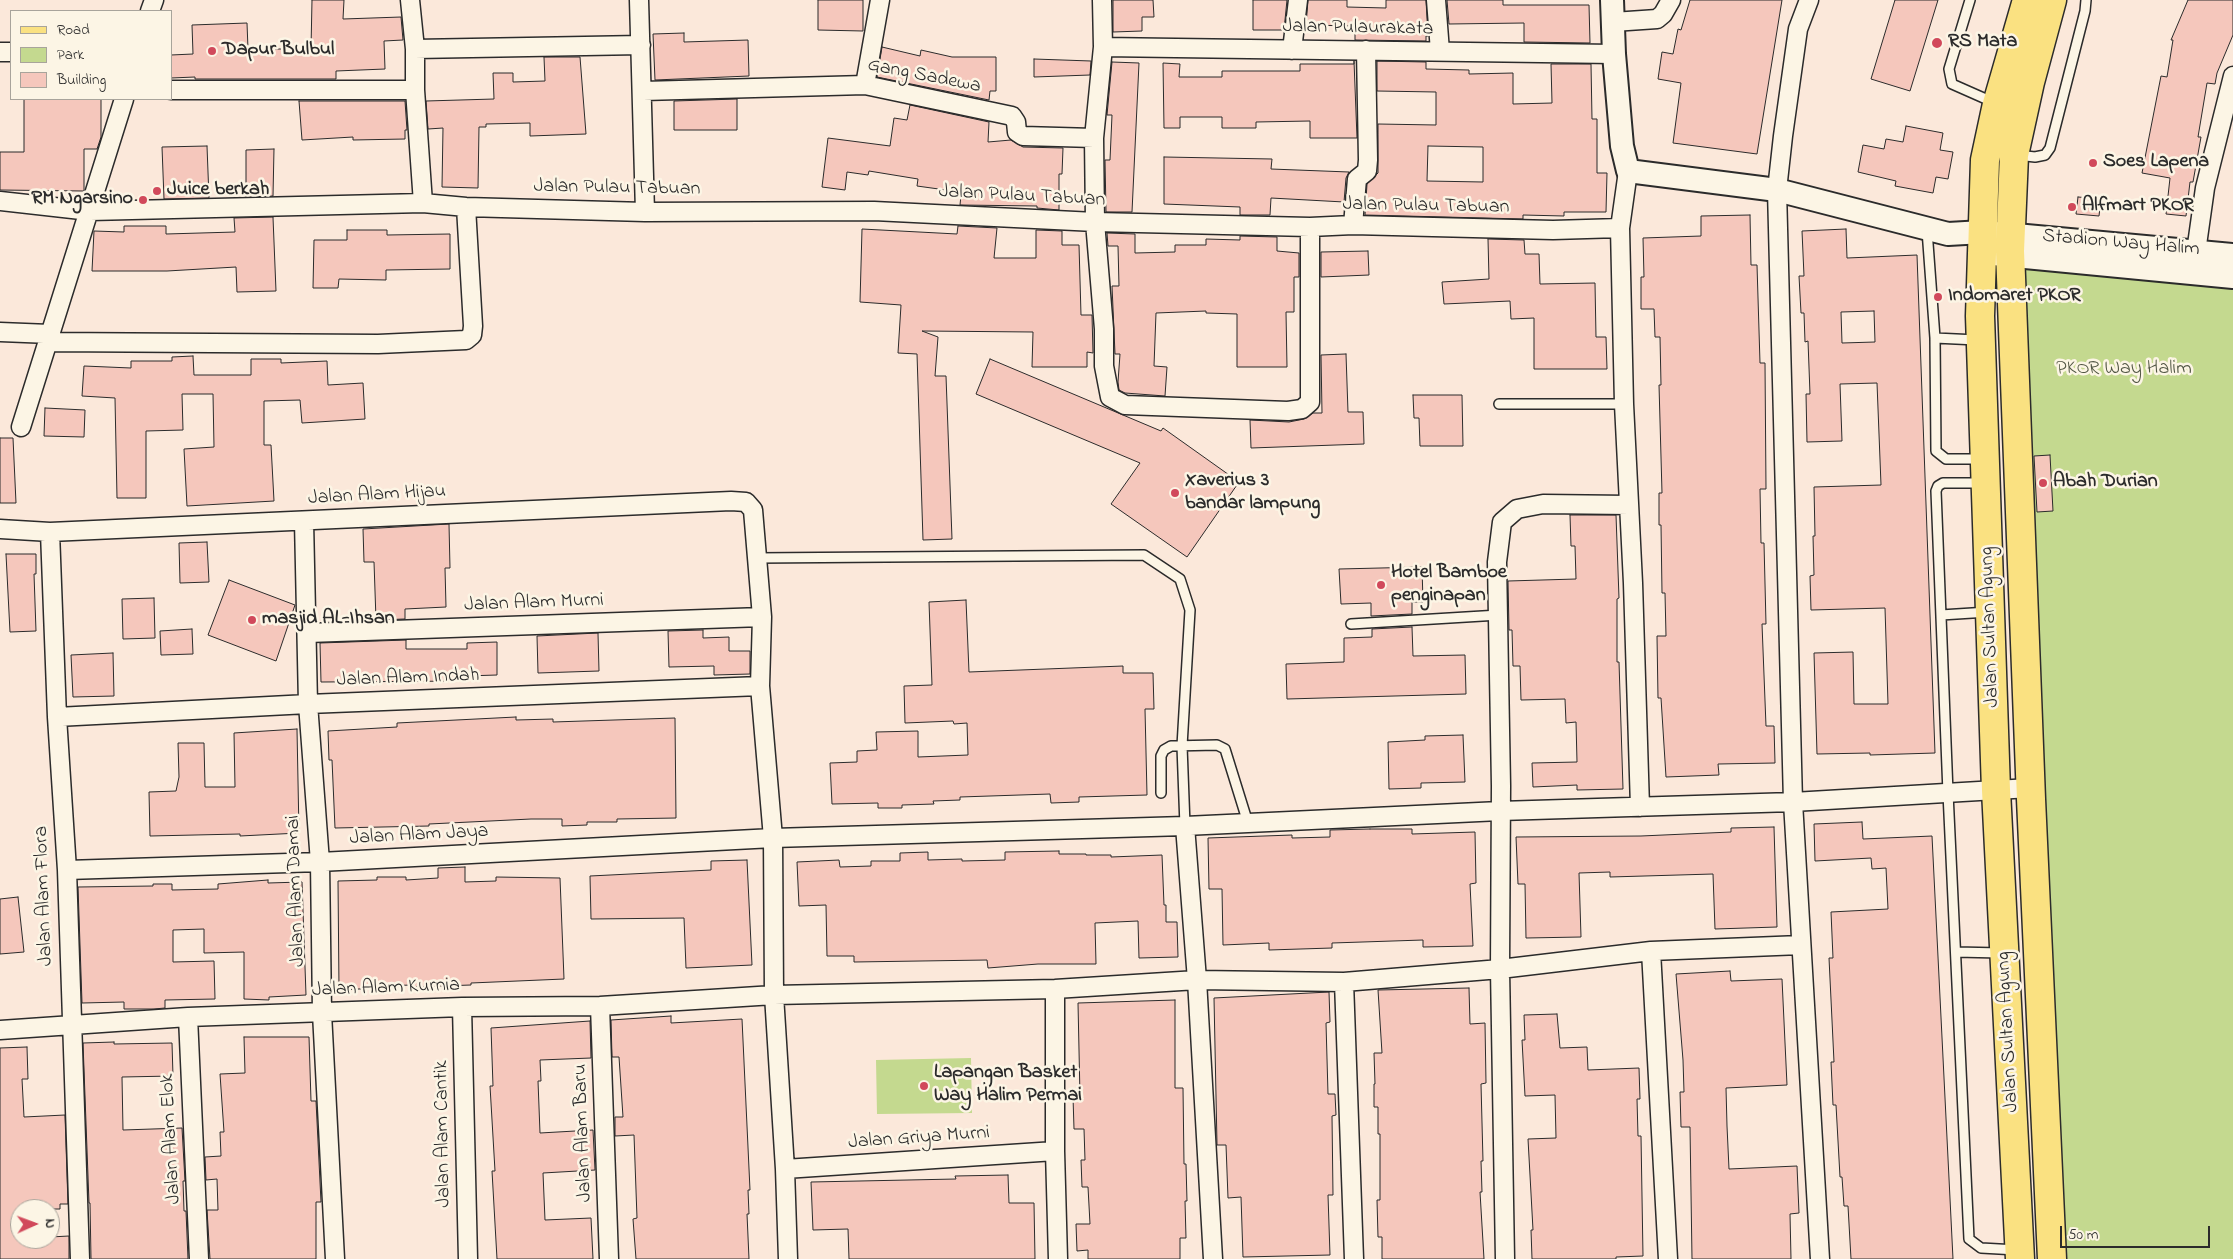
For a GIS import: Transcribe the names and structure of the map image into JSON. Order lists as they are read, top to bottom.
{
  "streets": {
    "main road": ["Jalan Sultan Agung"],
    "street": [
      "Jalan Pulaurakata",
      "Gang Sadewa",
      "Jalan Pulau Tabuan",
      "Stadion Way Halim",
      "Jalan Alam Hijau",
      "Jalan Alam Murni",
      "Jalan Alam Indah",
      "Jalan Alam Jaya",
      "Jalan Alam Damai",
      "Jalan Alam Flora",
      "Jalan Alam Kurnia",
      "Jalan Alam Baru",
      "Jalan Alam Cantik",
      "Jalan Alam Elok",
      "Jalan Griya Murni"
    ]
  },
  "crossings": [
    ["Stadion Way Halim", "Jalan Sultan Agung"],
    ["Jalan Alam Hijau", "Jalan Alam Damai"],
    ["Jalan Alam Hijau", "Jalan Alam Flora"],
    ["Jalan Alam Murni", "Jalan Alam Damai"],
    ["Jalan Sultan Agung", "Jalan Alam Jaya"],
    ["Jalan Alam Indah", "Jalan Alam Damai"],
    ["Jalan Alam Indah", "Jalan Alam Flora"],
    ["Jalan Alam Jaya", "Jalan Alam Damai"],
    ["Jalan Alam Jaya", "Jalan Alam Flora"],
    ["Jalan Alam Damai", "Jalan Alam Kurnia"],
    ["Jalan Alam Flora", "Jalan Alam Kurnia"],
    ["Jalan Alam Kurnia", "Jalan Alam Baru"],
    ["Jalan Alam Kurnia", "Jalan Alam Cantik"],
    ["Jalan Alam Kurnia", "Jalan Alam Elok"]
  ],
  "parks": ["PKOR Way Halim"],
  "places": [
    "RS Mata",
    "Dapur Bulbul",
    "Soes Lapena",
    "Juice berkah",
    "RM Ngarsino",
    "Alfmart PKOR",
    "Indomaret PKOR",
    "Abah Durian",
    "Xaverius 3 bandar lampung",
    "Hotel Bamboe penginapan",
    "masjid AL-Ihsan",
    "Lapangan Basket Way Halim Permai"
  ],
  "legend": ["Road", "Park", "Building"],
  "scale_bar": "50 m",
  "north": "right"
}
